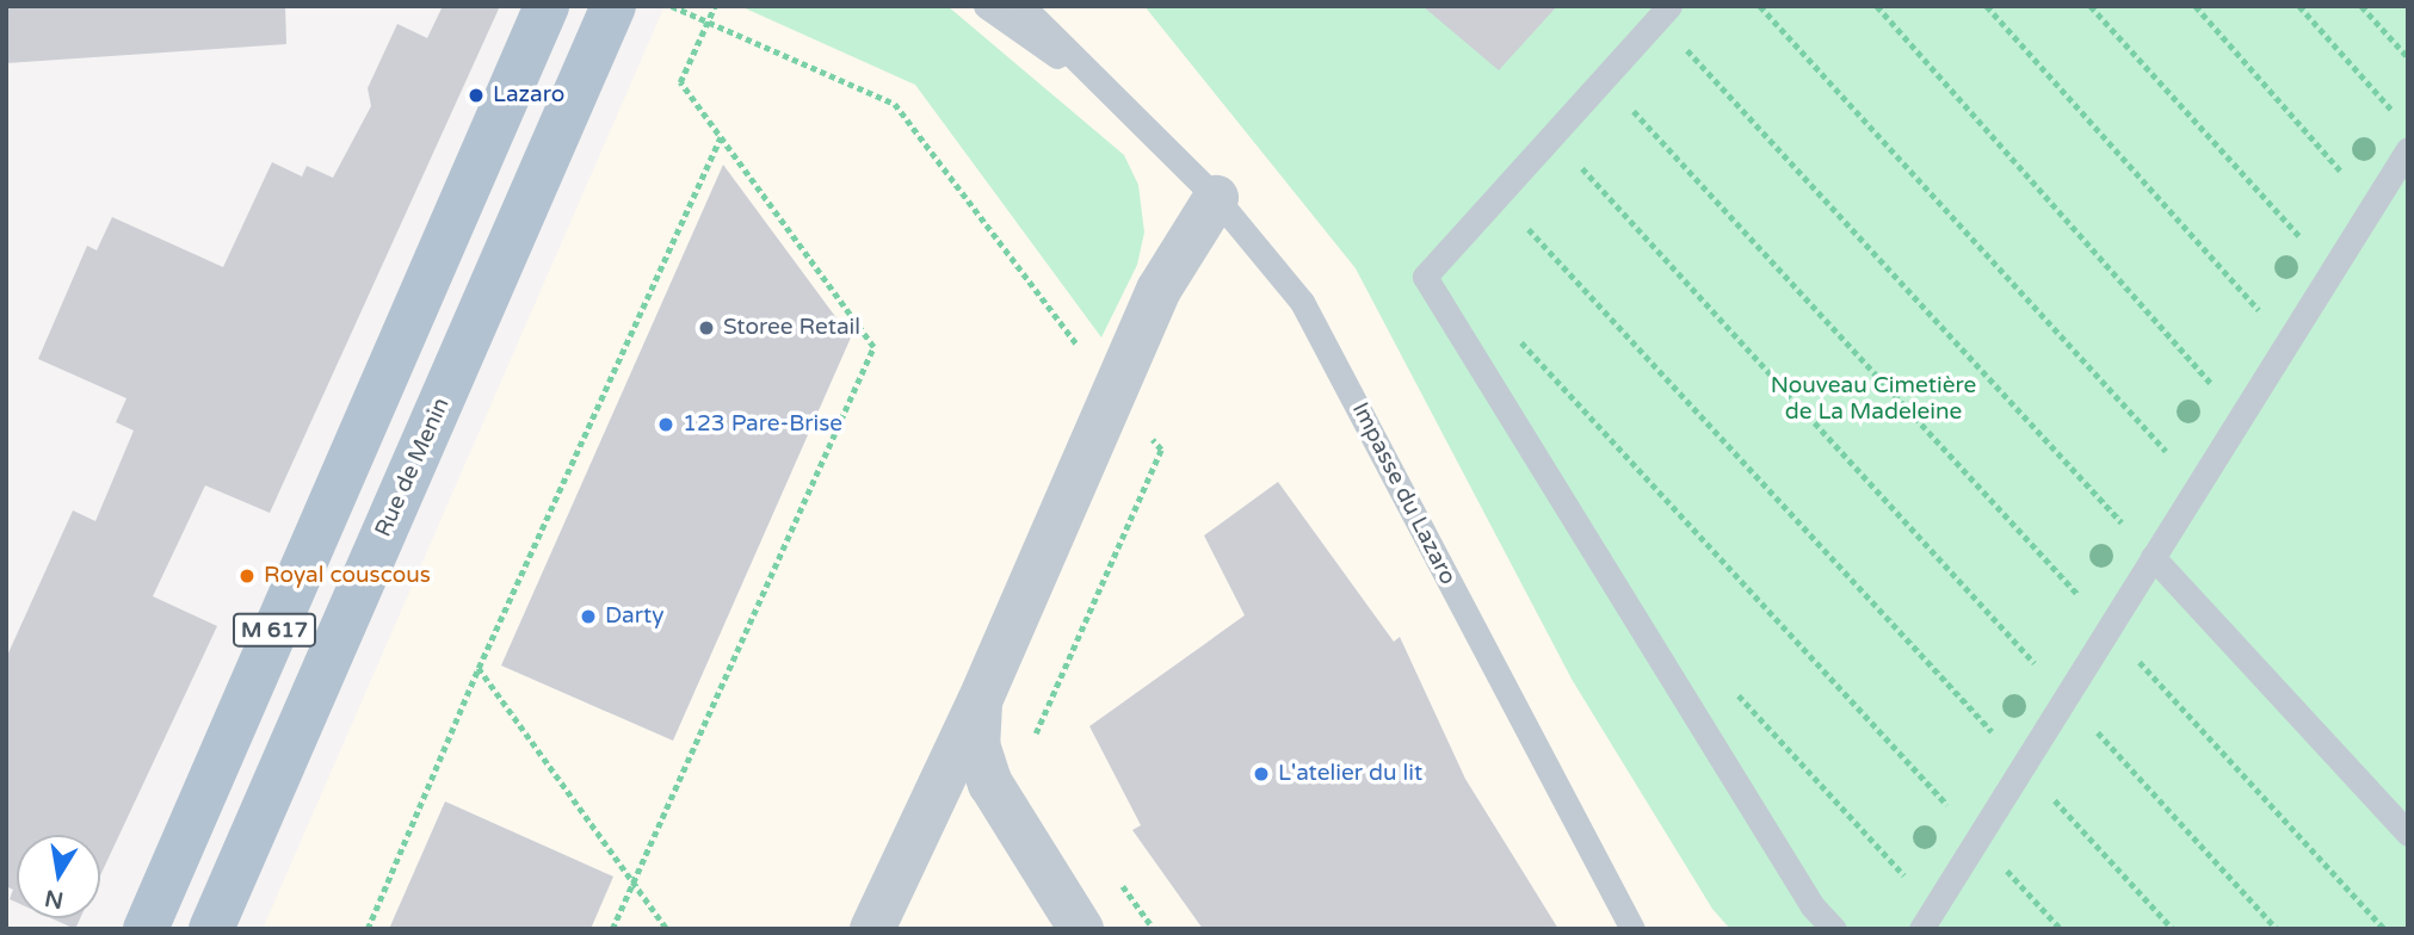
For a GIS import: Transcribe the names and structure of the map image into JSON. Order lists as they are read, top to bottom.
{
  "streets": {
    "main road": ["Rue de Menin", "M 617"],
    "lane": ["Impasse du Lazaro"]
  },
  "parks": ["Nouveau Cimetière de La Madeleine"],
  "places": [
    "Lazaro",
    "Storee Retail",
    "123 Pare-Brise",
    "Royal couscous",
    "Darty",
    "L'atelier du lit"
  ],
  "north": "bottom"
}
